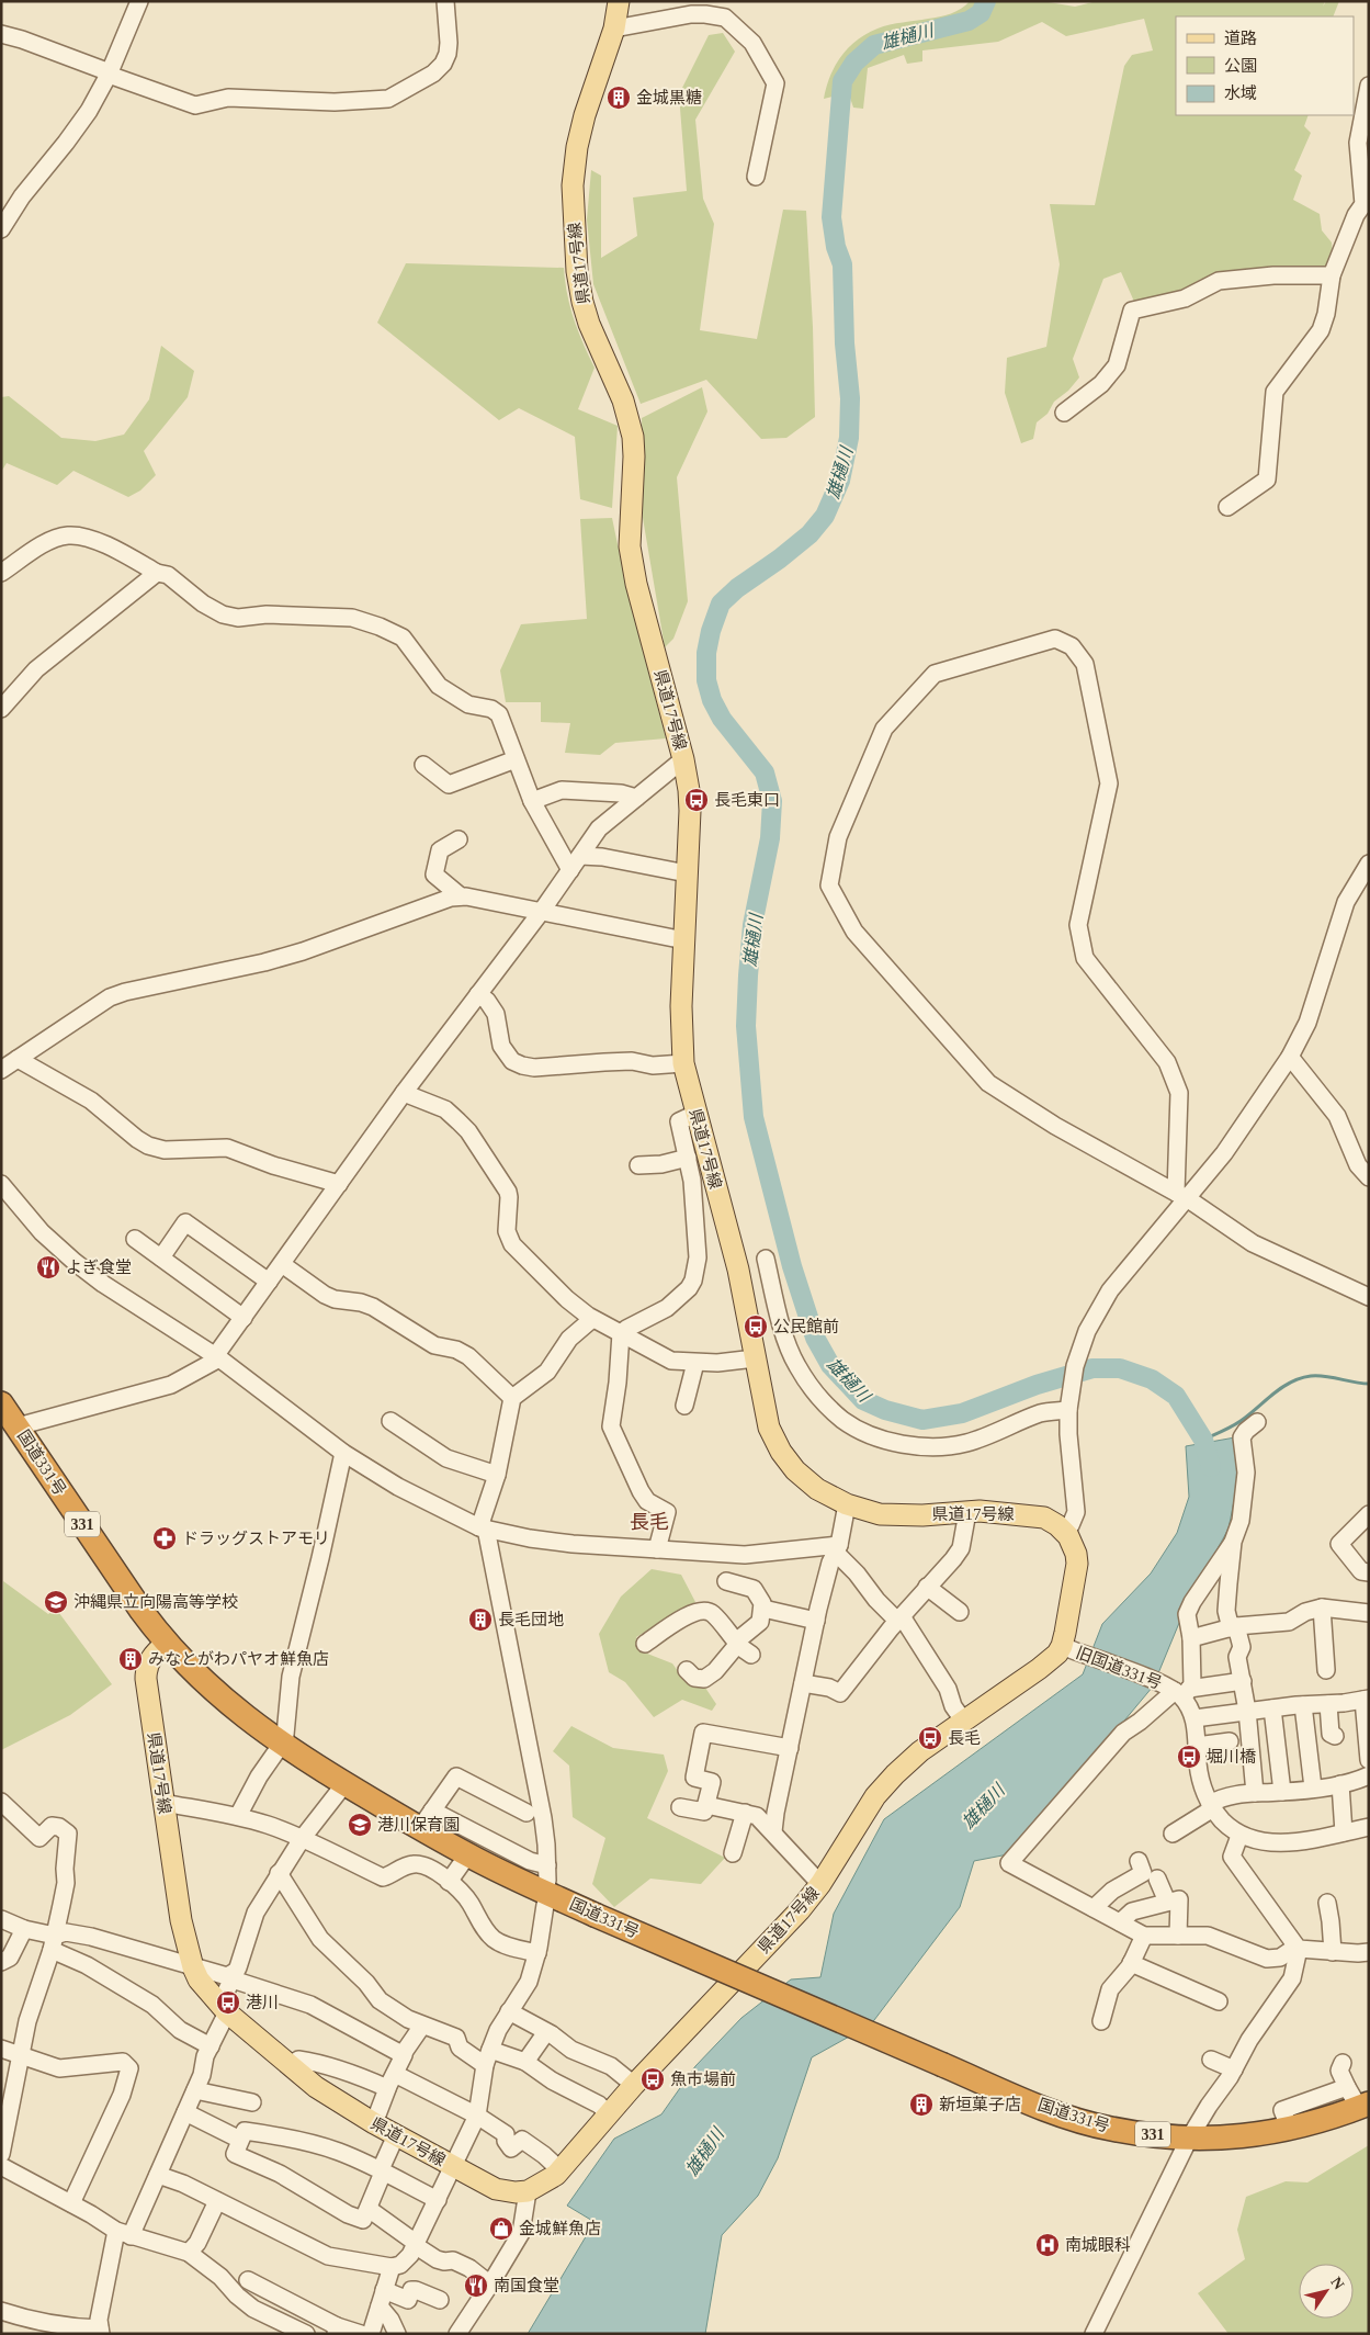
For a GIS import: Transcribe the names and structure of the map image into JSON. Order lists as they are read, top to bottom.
{
  "streets": {
    "highway": ["国道331号", "331"],
    "main road": ["県道17号線"],
    "street": ["旧国道331号"]
  },
  "crossings": [
    ["県道17号線", "国道331号"],
    ["県道17号線", "旧国道331号"]
  ],
  "districts": ["長毛"],
  "water": ["雄樋川"],
  "places": {
    "building": [
      "金城黒糖",
      "長毛団地",
      "みなとがわパヤオ鮮魚店",
      "新垣菓子店"
    ],
    "bus stop": [
      "長毛東口",
      "公民館前",
      "長毛",
      "堀川橋",
      "港川",
      "魚市場前"
    ],
    "restaurant": ["よぎ食堂", "南国食堂"],
    "pharmacy": ["ドラッグストアモリ"],
    "school or university": ["沖縄県立向陽高等学校", "港川保育園"],
    "shop": ["金城鮮魚店"],
    "hospital": ["南城眼科"]
  },
  "legend": ["道路", "公園", "水域"],
  "north": "top right"
}
